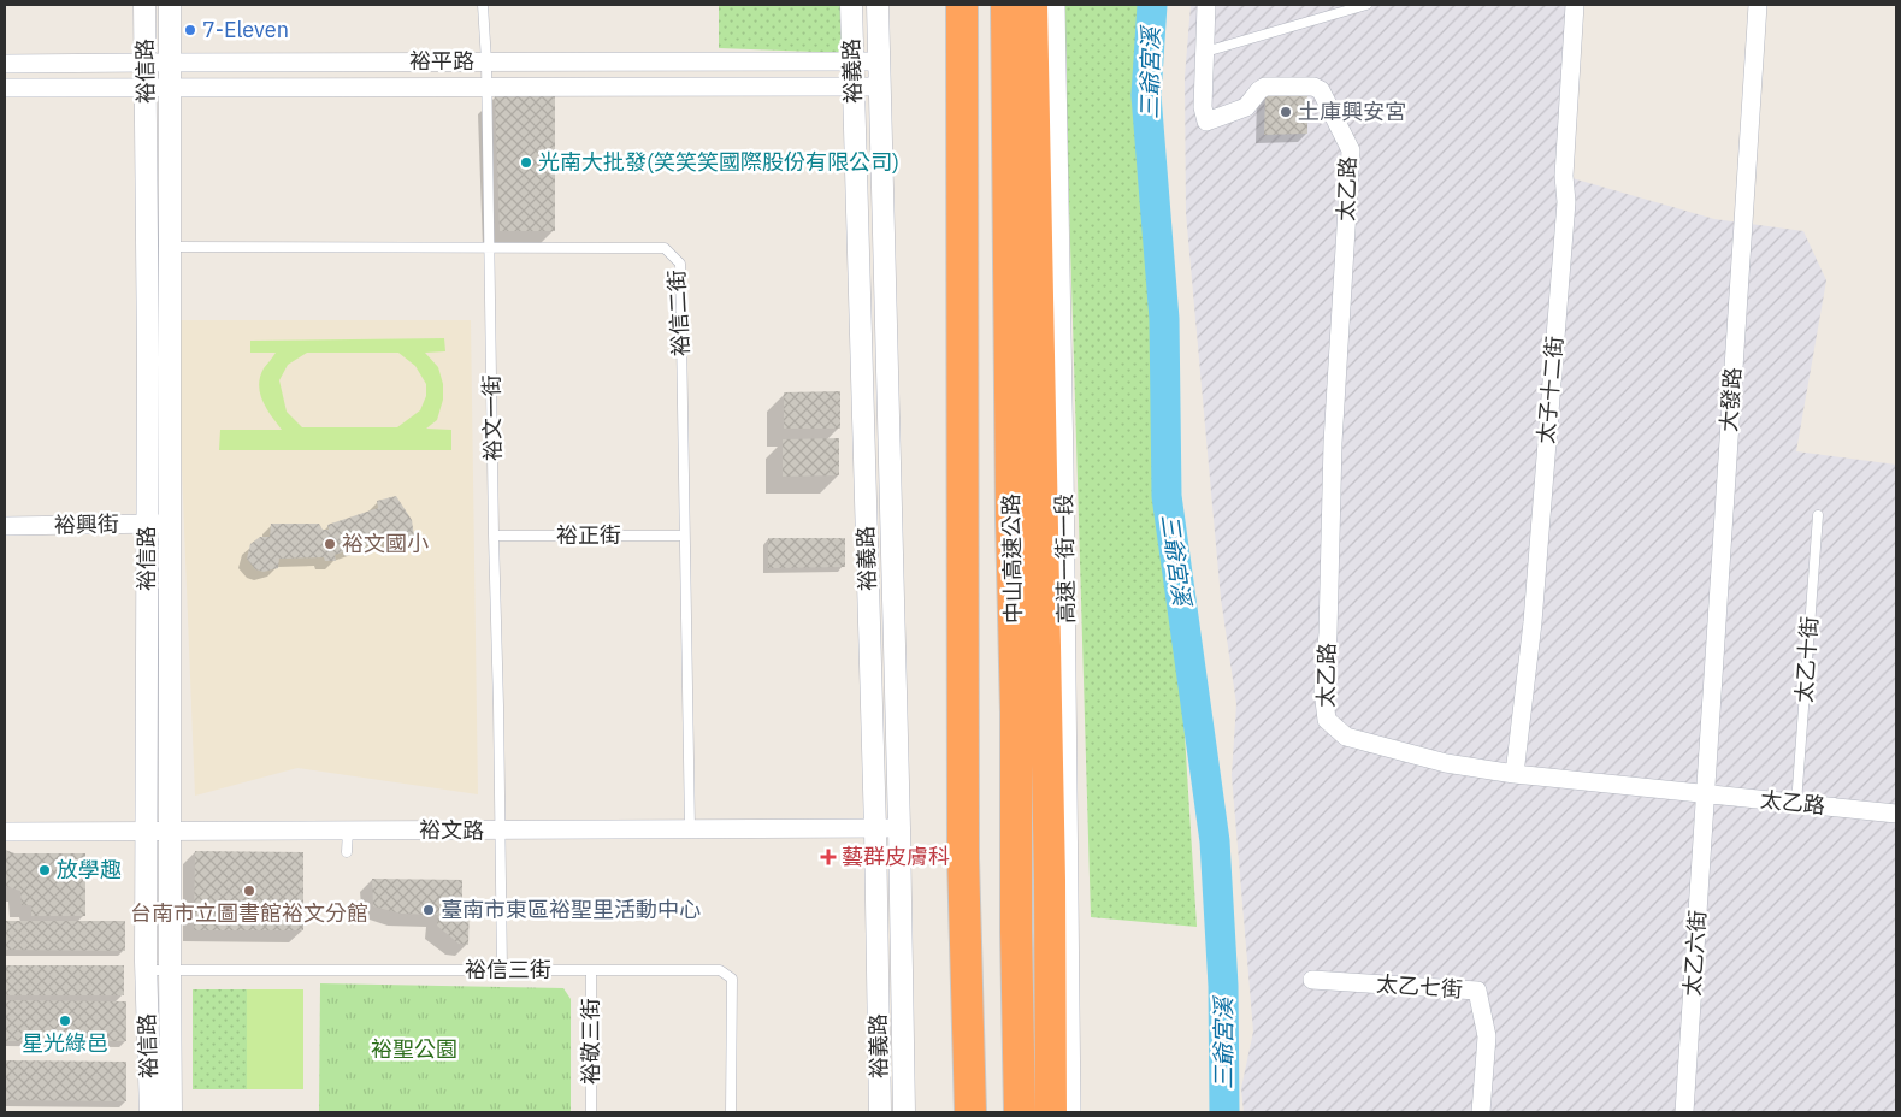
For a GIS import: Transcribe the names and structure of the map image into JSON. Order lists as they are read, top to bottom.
{
  "streets": {
    "highway": ["中山高速公路"],
    "street": [
      "裕平路",
      "裕信路",
      "裕義路",
      "太乙路",
      "太子十二街",
      "大發路",
      "裕興街",
      "高速一街一段",
      "裕文路",
      "太乙六街",
      "太乙七街"
    ],
    "lane": [
      "裕信二街",
      "裕文一街",
      "裕正街",
      "太乙十街",
      "裕信三街",
      "裕敬三街"
    ]
  },
  "crossings": [
    ["裕平路", "裕信路"],
    ["裕平路", "裕義路"],
    ["裕平路", "裕文一街"],
    ["裕信路", "裕信二街"],
    ["裕信路", "裕興街"],
    ["裕信路", "裕文路"],
    ["裕信路", "裕信三街"],
    ["裕義路", "裕文路"],
    ["太乙路", "太子十二街"],
    ["太乙路", "大發路"],
    ["太乙路", "太乙十街"],
    ["太乙路", "太乙六街"],
    ["裕信二街", "裕文一街"],
    ["裕信二街", "裕正街"],
    ["裕信二街", "裕文路"],
    ["大發路", "太乙六街"],
    ["裕文一街", "裕正街"],
    ["裕文一街", "裕文路"],
    ["裕文一街", "裕信三街"],
    ["裕信三街", "裕敬三街"]
  ],
  "water": ["三爺宮溪"],
  "parks": ["裕聖公園"],
  "places": {
    "other": [
      "7-Eleven",
      "土庫興安宮",
      "光南大批發(笑笑笑國際股份有限公司)",
      "裕文國小",
      "放學趣",
      "台南市立圖書館裕文分館",
      "臺南市東區裕聖里活動中心",
      "星光綠邑"
    ],
    "health": ["藝群皮膚科"]
  }
}
